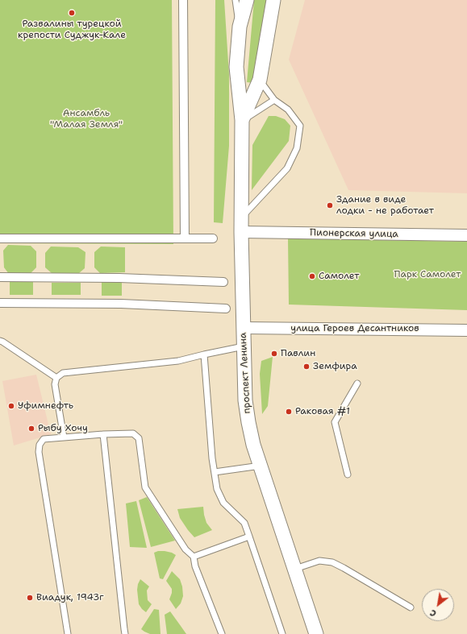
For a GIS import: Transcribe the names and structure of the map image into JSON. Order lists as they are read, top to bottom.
{
  "streets": {
    "street": ["Пионерская улица", "улица Героев Десантников", "проспект Ленина"]
  },
  "crossings": [
    ["Пионерская улица", "проспект Ленина"],
    ["улица Героев Десантников", "проспект Ленина"]
  ],
  "parks": ["Ансамбль \"Малая Земля\"", "Парк Самолет"],
  "places": [
    "Развалины турецкой крепости Суджук-Кале",
    "Здание в виде лодки - не работает",
    "Самолет",
    "Павлин",
    "Земфира",
    "Уфимнефть",
    "Раковая #1",
    "Рыбу Хочу",
    "Виадук, 1943г"
  ],
  "north": "bottom left"
}
